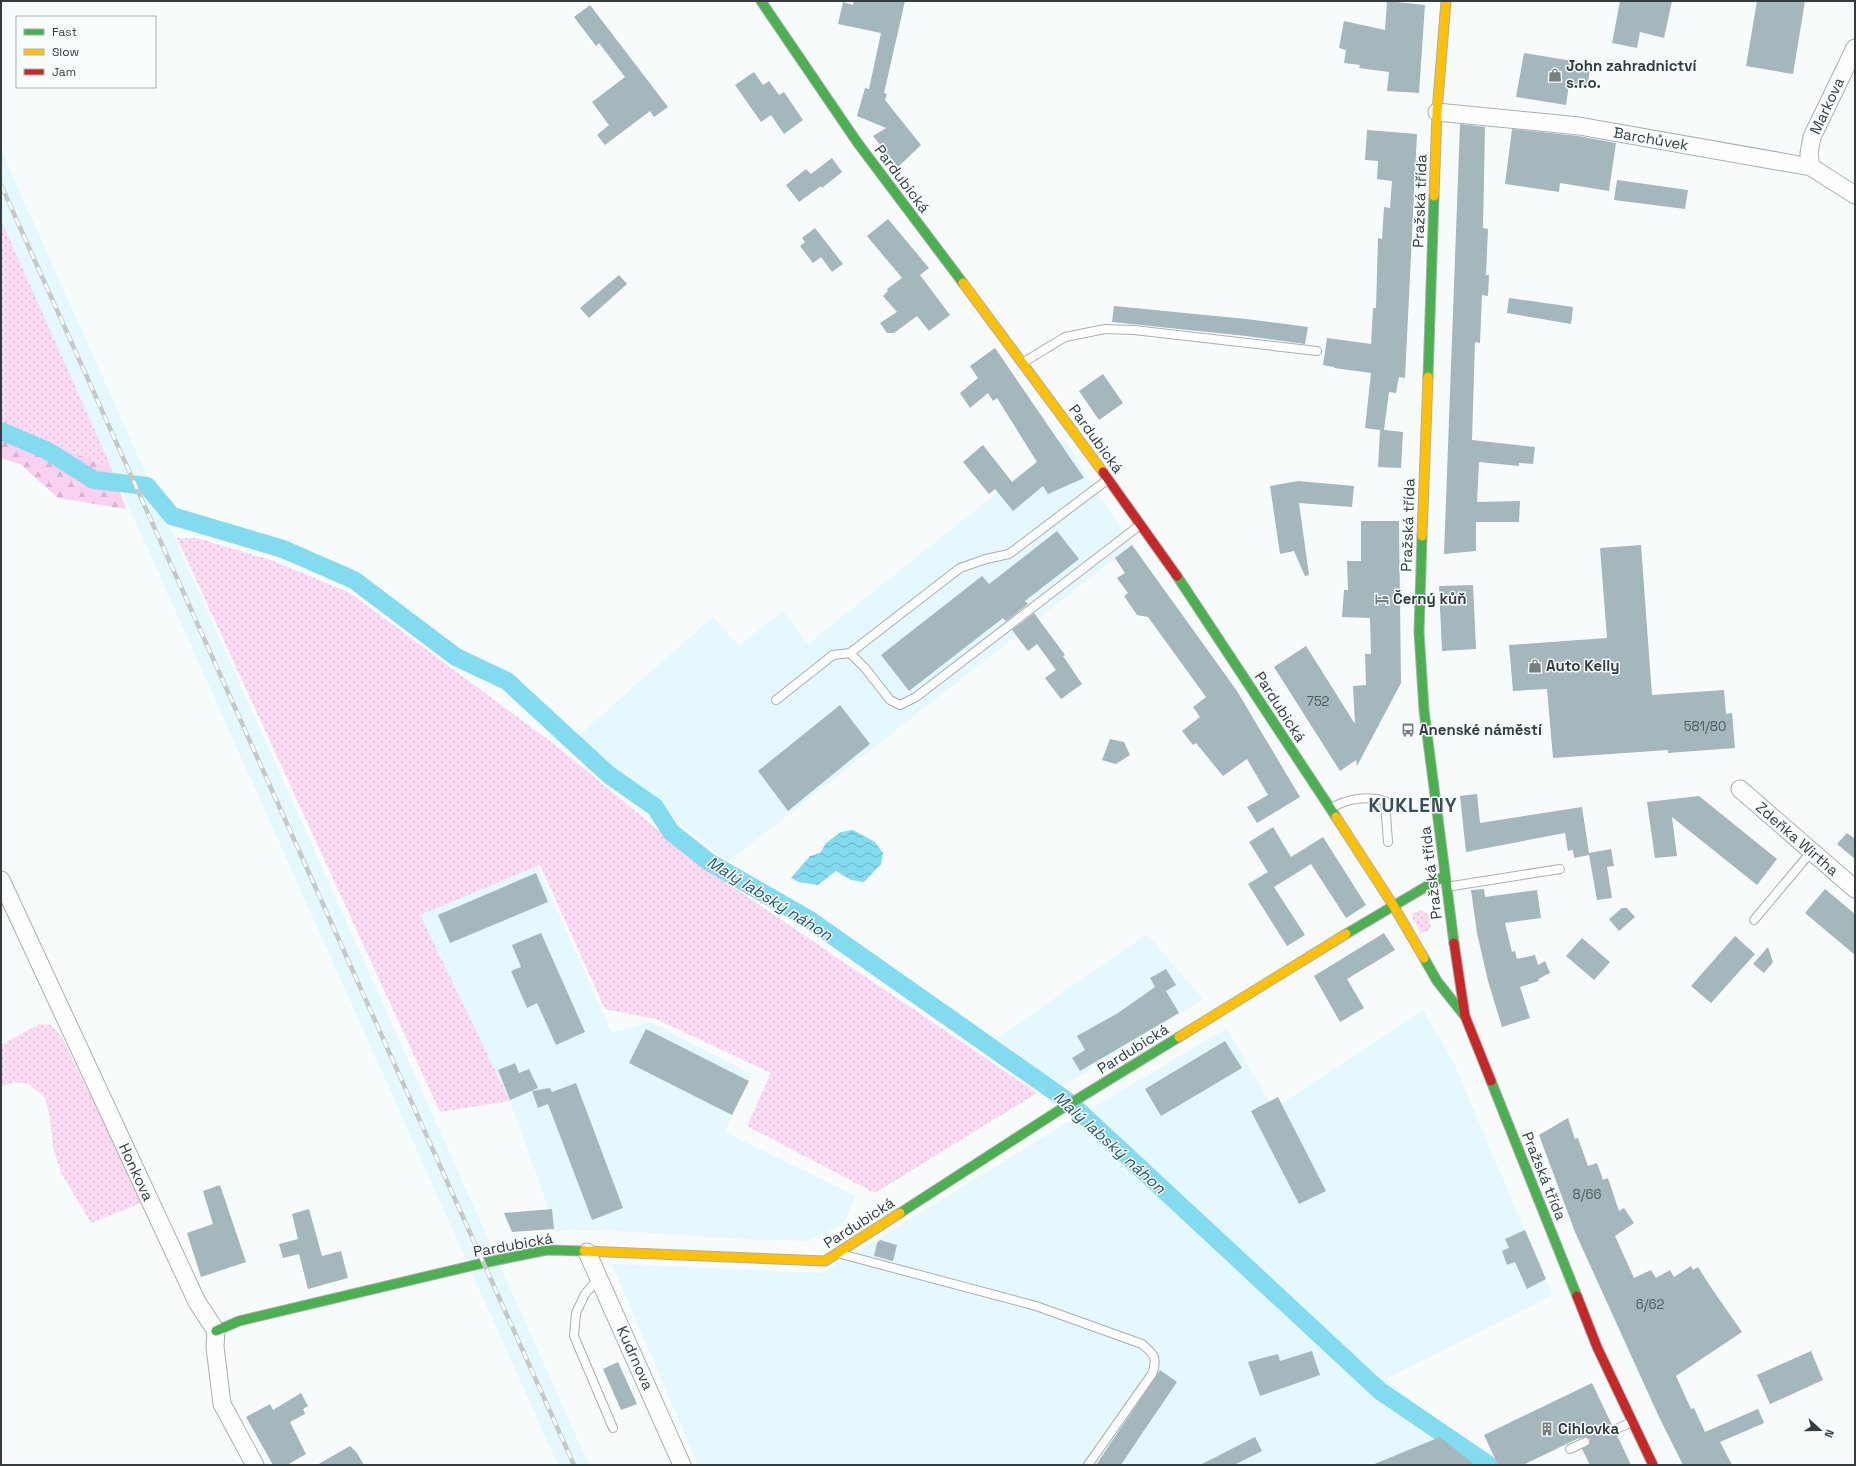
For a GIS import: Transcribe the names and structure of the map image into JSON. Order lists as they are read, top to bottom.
{
  "streets": {
    "street": [
      "Markova",
      "Barchůvek",
      "Pardubická",
      "Pražská třída",
      "Zdeňka Wirtha",
      "Honkova",
      "Kudrnova"
    ]
  },
  "crossings": [
    ["Markova", "Barchůvek"],
    ["Barchůvek", "Pražská třída"],
    ["Pardubická", "Pražská třída"],
    ["Pardubická", "Honkova"],
    ["Pardubická", "Kudrnova"]
  ],
  "districts": ["KUKLENY"],
  "water": ["Malý labský náhon"],
  "places": {
    "shop": ["John zahradnictví s.r.o.", "Auto Kelly"],
    "hotel": ["Černý kůň"],
    "bus stop": ["Anenské náměstí"],
    "building": ["Cihlovka"]
  },
  "house_numbers": [
    "752",
    "581/80",
    "8/66",
    "6/62"
  ],
  "legend": ["Fast", "Slow", "Jam"],
  "north": "right"
}
